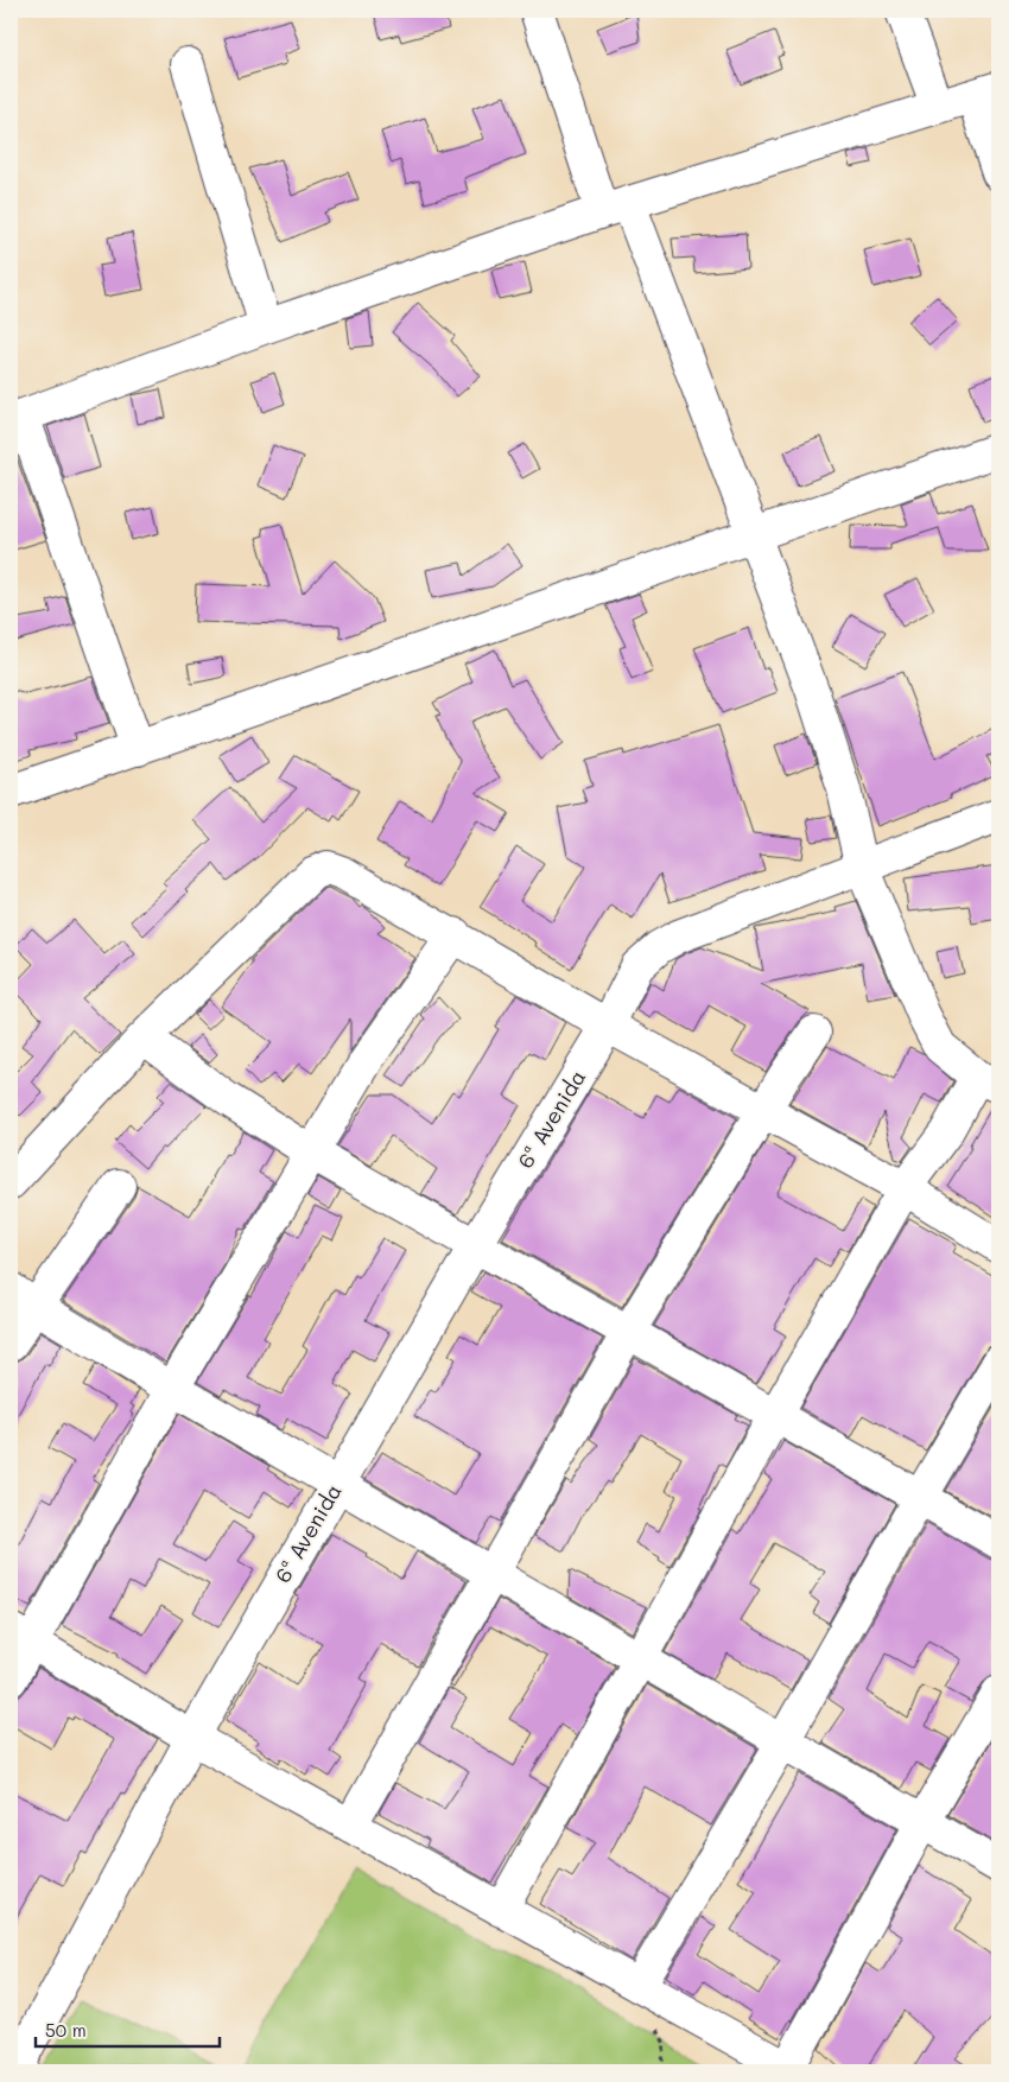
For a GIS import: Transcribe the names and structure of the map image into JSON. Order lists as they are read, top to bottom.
{
  "streets": {
    "street": ["6ª Avenida"]
  },
  "scale_bar": "50 m"
}
